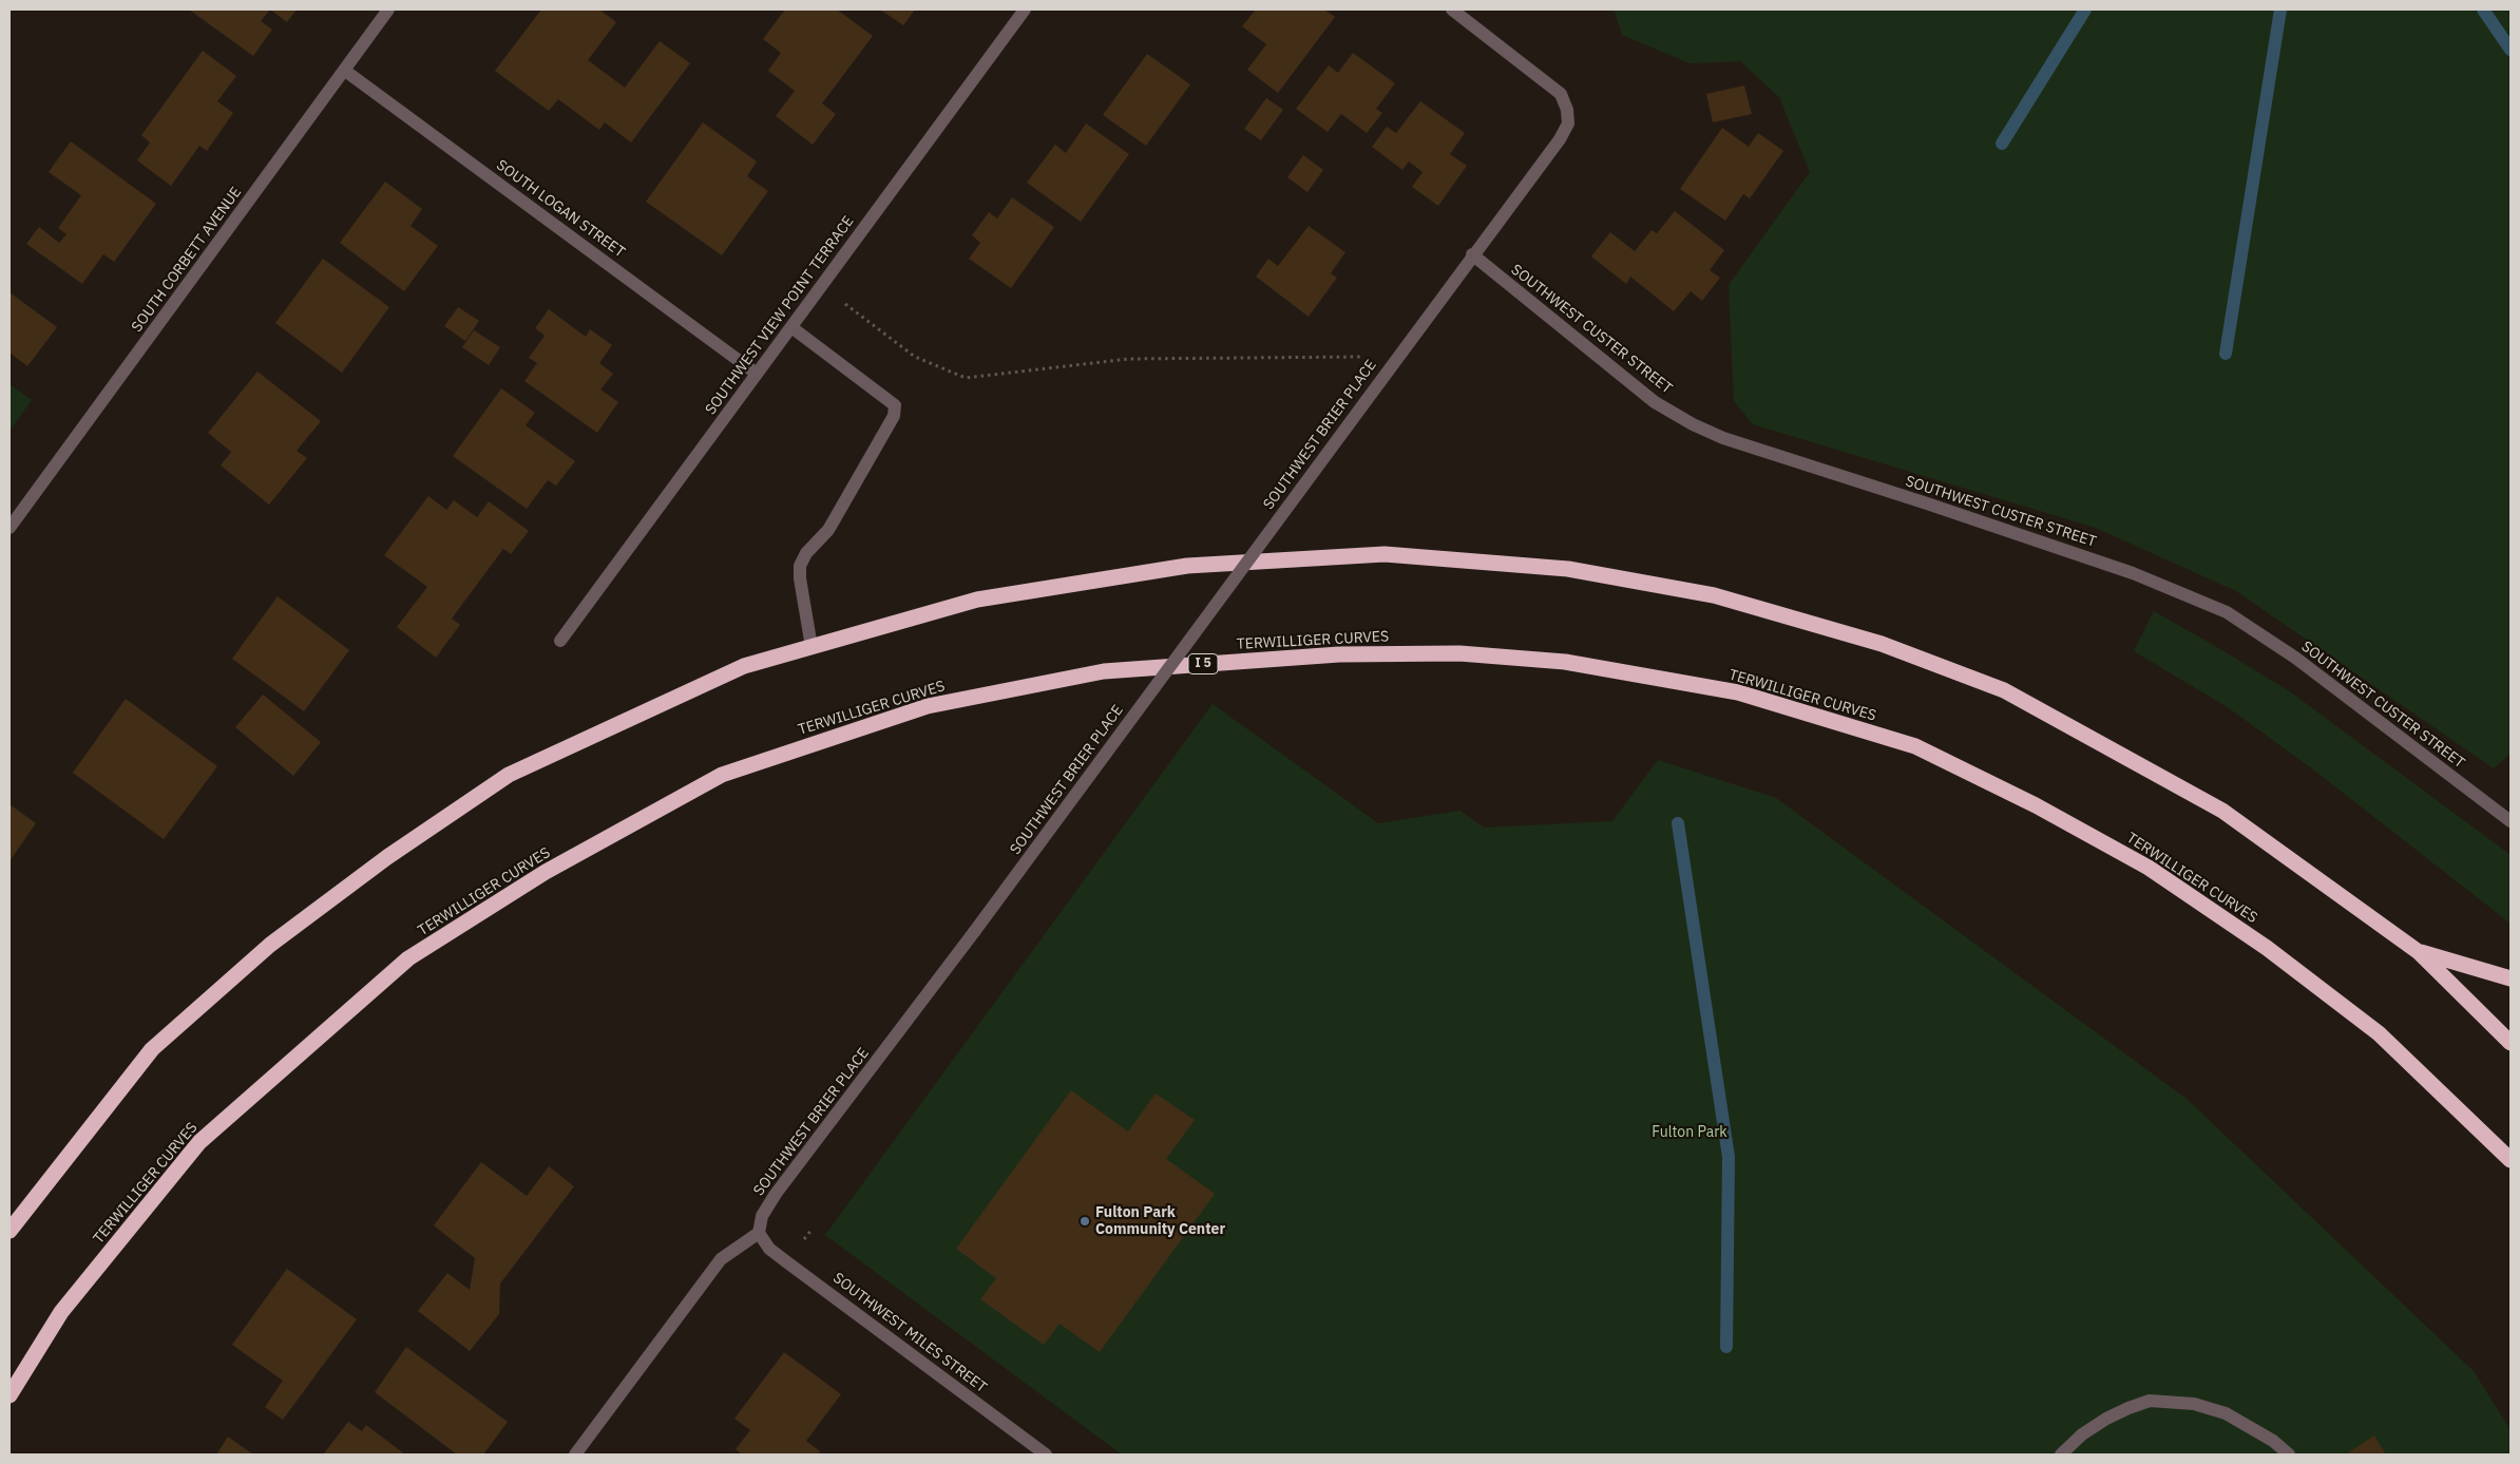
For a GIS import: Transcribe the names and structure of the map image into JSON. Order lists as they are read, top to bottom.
{
  "streets": {
    "highway": ["TERWILLIGER CURVES", "I 5"],
    "street": [
      "SOUTH LOGAN STREET",
      "SOUTH CORBETT AVENUE",
      "SOUTHWEST VIEW POINT TERRACE",
      "SOUTHWEST CUSTER STREET",
      "SOUTHWEST BRIER PLACE",
      "SOUTHWEST MILES STREET"
    ]
  },
  "crossings": [
    ["SOUTH LOGAN STREET", "SOUTH CORBETT AVENUE"],
    ["SOUTH LOGAN STREET", "SOUTHWEST VIEW POINT TERRACE"],
    ["SOUTHWEST CUSTER STREET", "SOUTHWEST BRIER PLACE"],
    ["SOUTHWEST BRIER PLACE", "SOUTHWEST MILES STREET"]
  ],
  "parks": ["Fulton Park"],
  "places": ["Fulton Park Community Center"]
}
